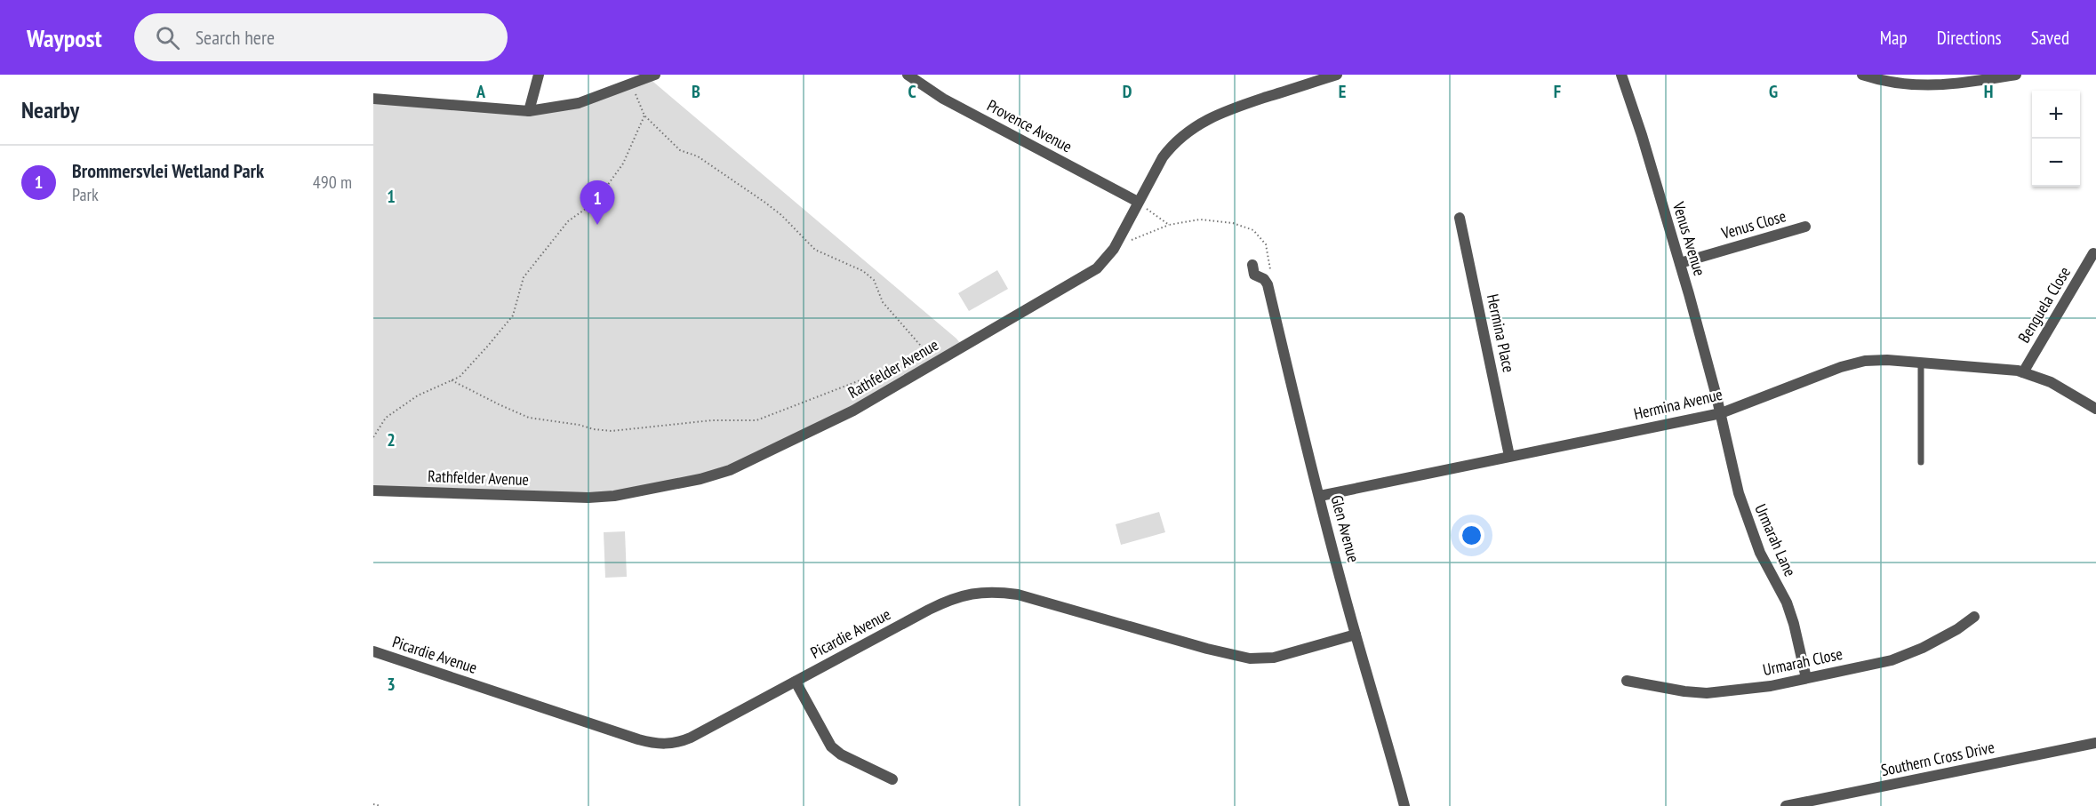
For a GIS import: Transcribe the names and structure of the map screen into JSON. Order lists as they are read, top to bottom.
{
  "streets": {
    "street": [
      "Provence Avenue",
      "Venus Close",
      "Venus Avenue",
      "Benguela Close",
      "Hermina Place",
      "Rathfelder Avenue",
      "Hermina Avenue",
      "Glen Avenue",
      "Urmarah Lane",
      "Picardie Avenue",
      "Urmarah Close",
      "Southern Cross Drive"
    ]
  },
  "crossings": [
    ["Provence Avenue", "Rathfelder Avenue"],
    ["Venus Close", "Venus Avenue"],
    ["Venus Avenue", "Hermina Avenue"],
    ["Venus Avenue", "Urmarah Lane"],
    ["Benguela Close", "Hermina Avenue"],
    ["Hermina Place", "Hermina Avenue"],
    ["Hermina Avenue", "Glen Avenue"],
    ["Hermina Avenue", "Urmarah Lane"],
    ["Glen Avenue", "Picardie Avenue"],
    ["Urmarah Lane", "Urmarah Close"]
  ],
  "page": {
    "header": "Waypost",
    "search": "Search here",
    "nav": ["Map", "Directions", "Saved"],
    "heading": "Nearby",
    "map_buttons": ["+", "−"],
    "list": [
      {
        "mark": "1",
        "name": "Brommersvlei Wetland Park",
        "note": "Park",
        "value": "490 m"
      }
    ],
    "pins": "1"
  },
  "grid": {
    "columns": [
      "A",
      "B",
      "C",
      "D",
      "E",
      "F",
      "G",
      "H"
    ],
    "rows": ["1", "2", "3"]
  }
}
